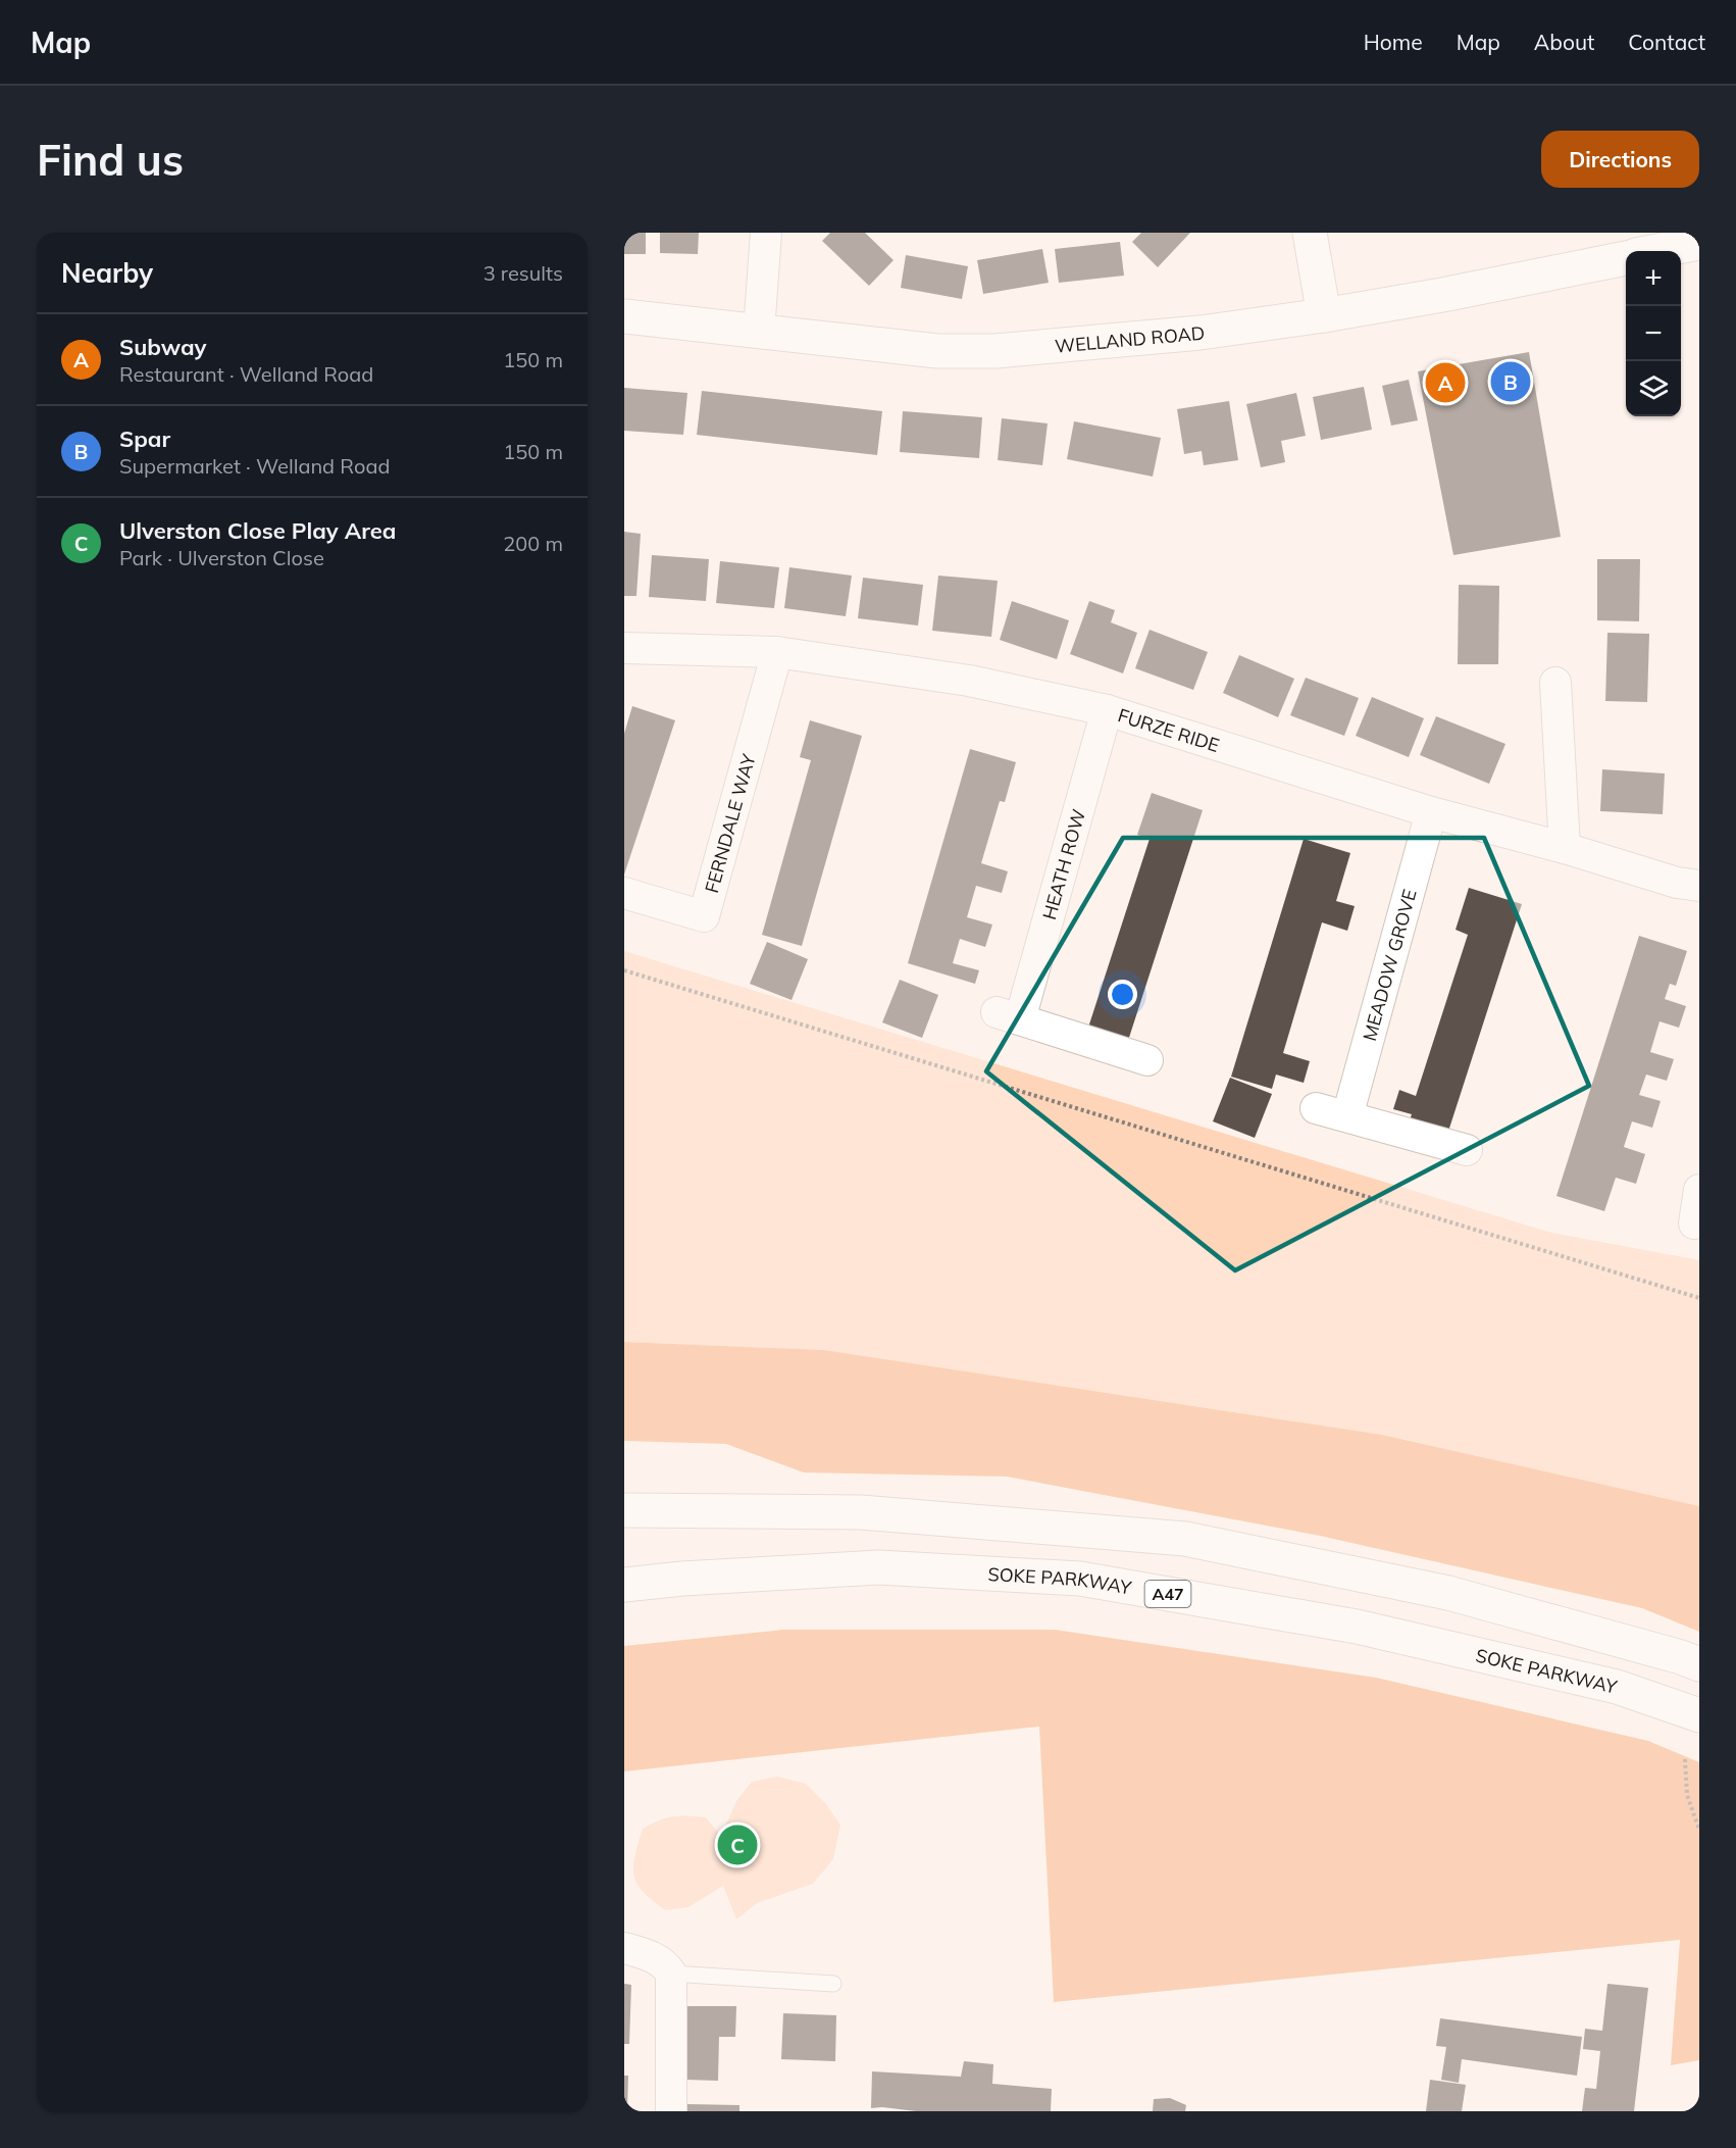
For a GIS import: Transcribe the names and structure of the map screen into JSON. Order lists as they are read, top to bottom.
{
  "streets": {
    "main road": ["WELLAND ROAD", "SOKE PARKWAY", "A47"],
    "street": [
      "FURZE RIDE",
      "FERNDALE WAY",
      "HEATH ROW",
      "MEADOW GROVE"
    ]
  },
  "crossings": [
    ["FURZE RIDE", "FERNDALE WAY"],
    ["FURZE RIDE", "HEATH ROW"],
    ["FURZE RIDE", "MEADOW GROVE"]
  ],
  "page": {
    "header": "Map",
    "nav": [
      "Home",
      "Map",
      "About",
      "Contact"
    ],
    "buttons": "Directions",
    "title": "Find us",
    "heading": ["Nearby", "3 results"],
    "map_buttons": ["+", "−"],
    "list": [
      {
        "mark": "A",
        "name": "Subway",
        "note": "Restaurant · Welland Road",
        "value": "150 m"
      },
      {
        "mark": "B",
        "name": "Spar",
        "note": "Supermarket · Welland Road",
        "value": "150 m"
      },
      {
        "mark": "C",
        "name": "Ulverston Close Play Area",
        "note": "Park · Ulverston Close",
        "value": "200 m"
      }
    ],
    "pins": ["B", "A", "C"]
  }
}
